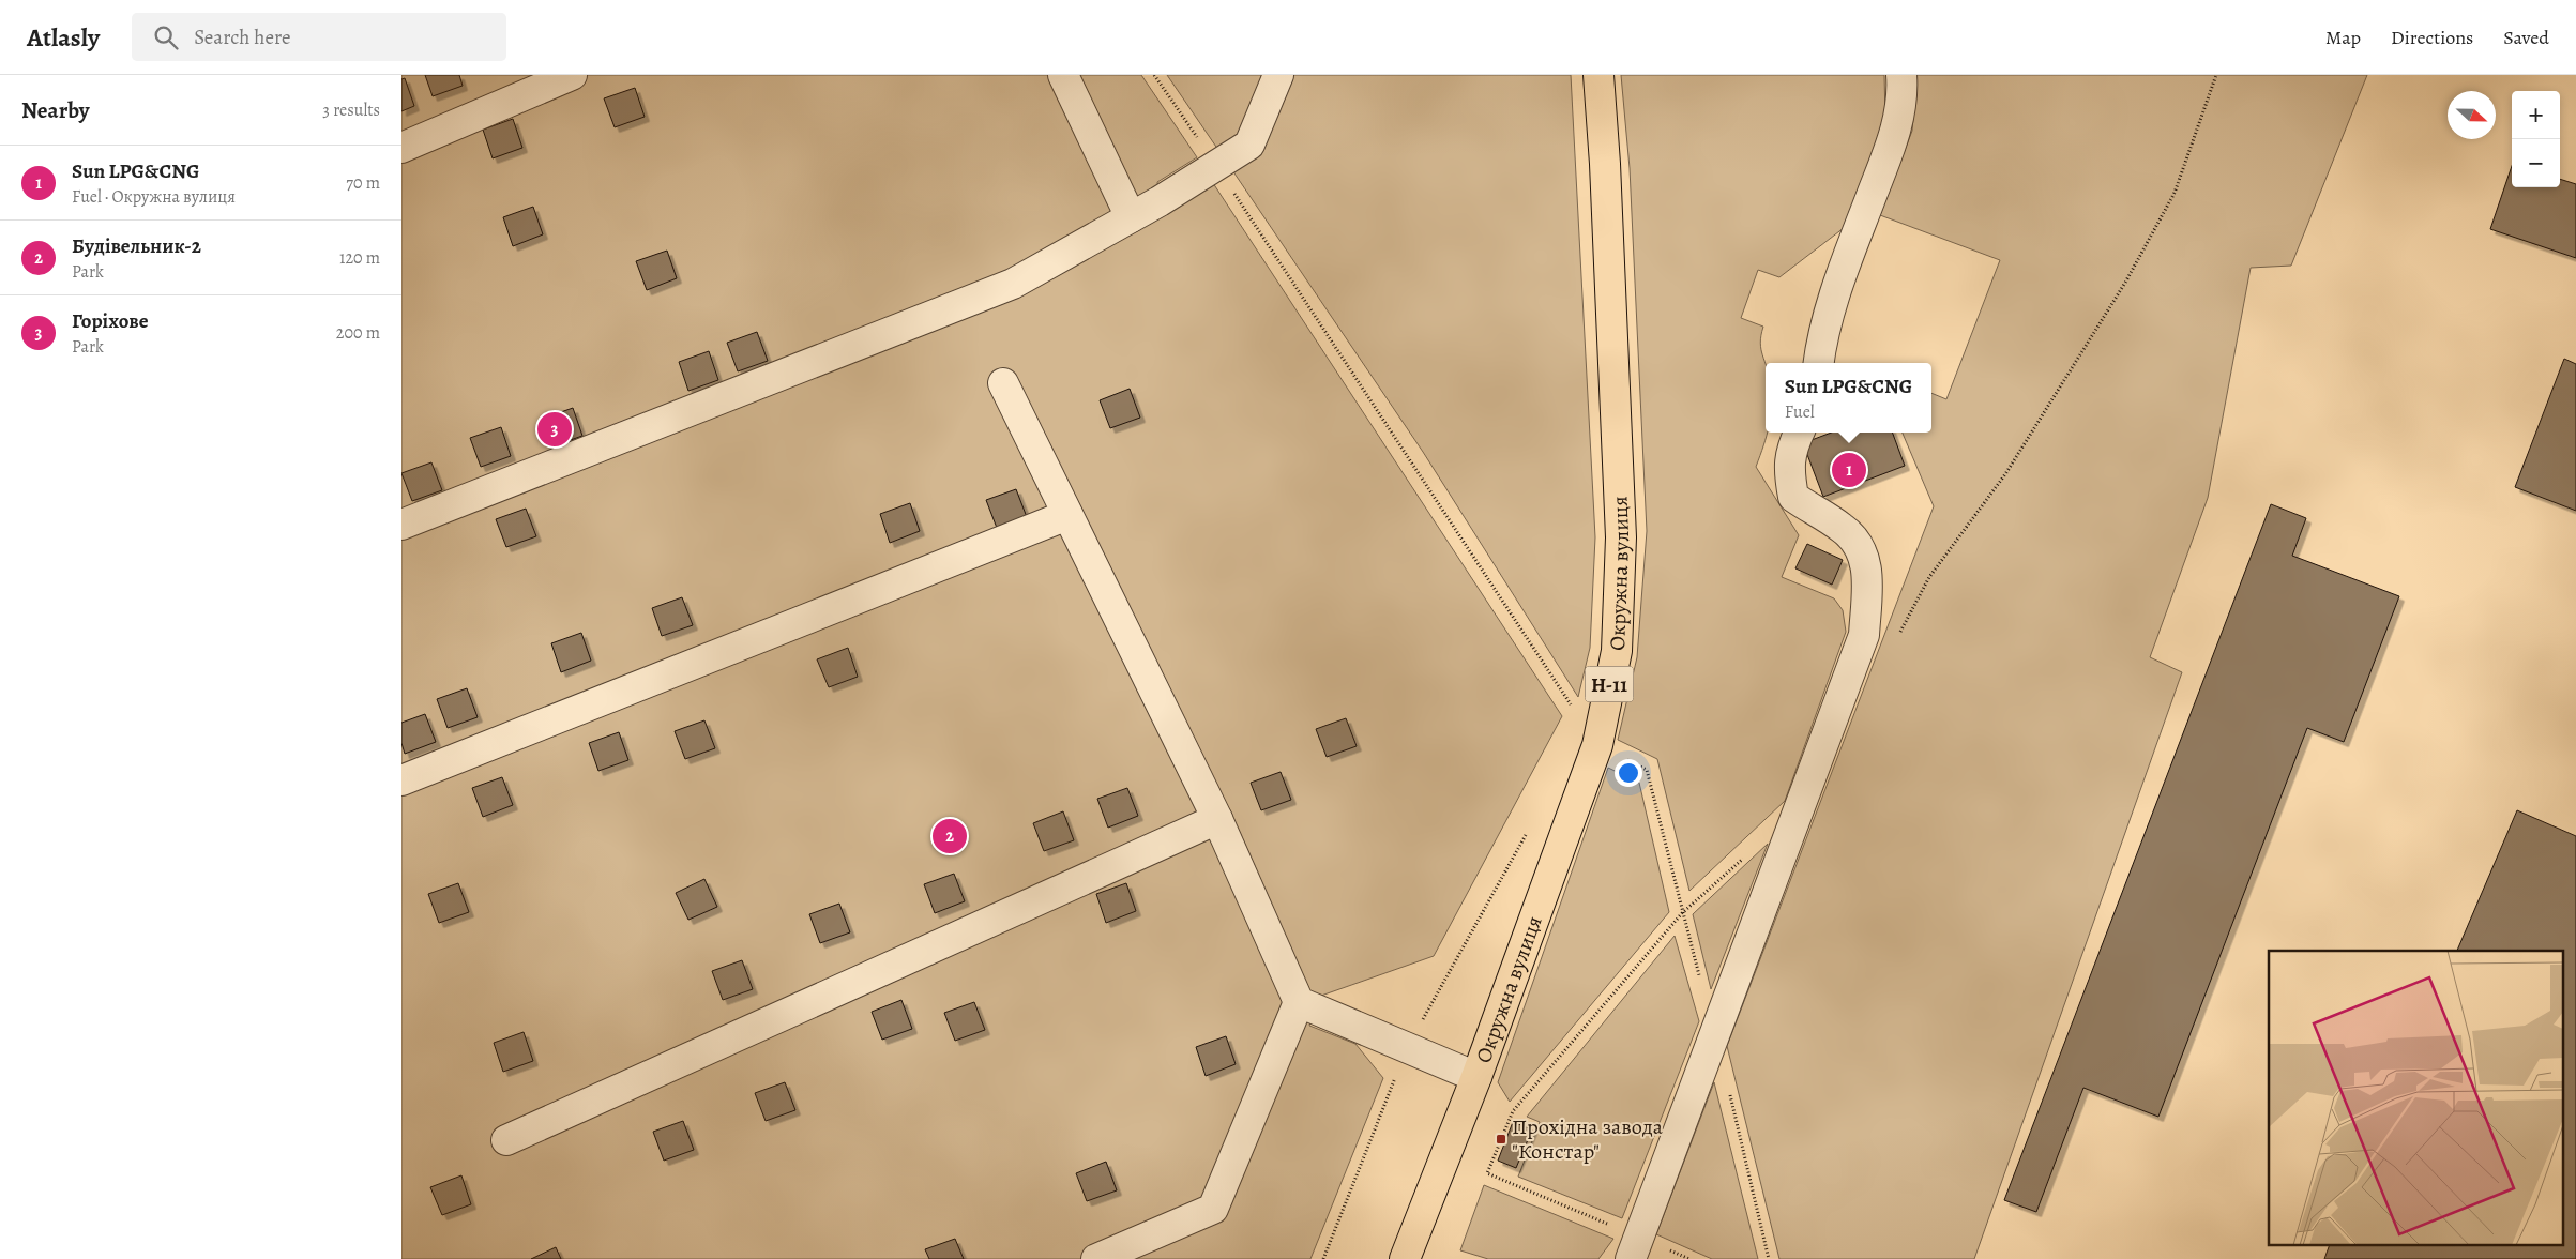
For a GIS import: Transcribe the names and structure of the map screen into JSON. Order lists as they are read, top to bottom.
{
  "streets": {
    "main road": ["Окружна вулиця", "Н-11"]
  },
  "places": {
    "transit": ["Прохідна завода \"Констар\""]
  },
  "north": "right",
  "page": {
    "header": "Atlasly",
    "search": "Search here",
    "nav": ["Map", "Directions", "Saved"],
    "heading": ["Nearby", "3 results"],
    "map_buttons": ["+", "−"],
    "list": [
      {
        "mark": "1",
        "name": "Sun LPG&CNG",
        "note": "Fuel · Окружна вулиця",
        "value": "70 m"
      },
      {
        "mark": "2",
        "name": "Будівельник-2",
        "note": "Park",
        "value": "120 m"
      },
      {
        "mark": "3",
        "name": "Горіхове",
        "note": "Park",
        "value": "200 m"
      }
    ],
    "popup": ["Sun LPG&CNG", "Fuel"],
    "pins": ["3", "1", "2"]
  }
}
